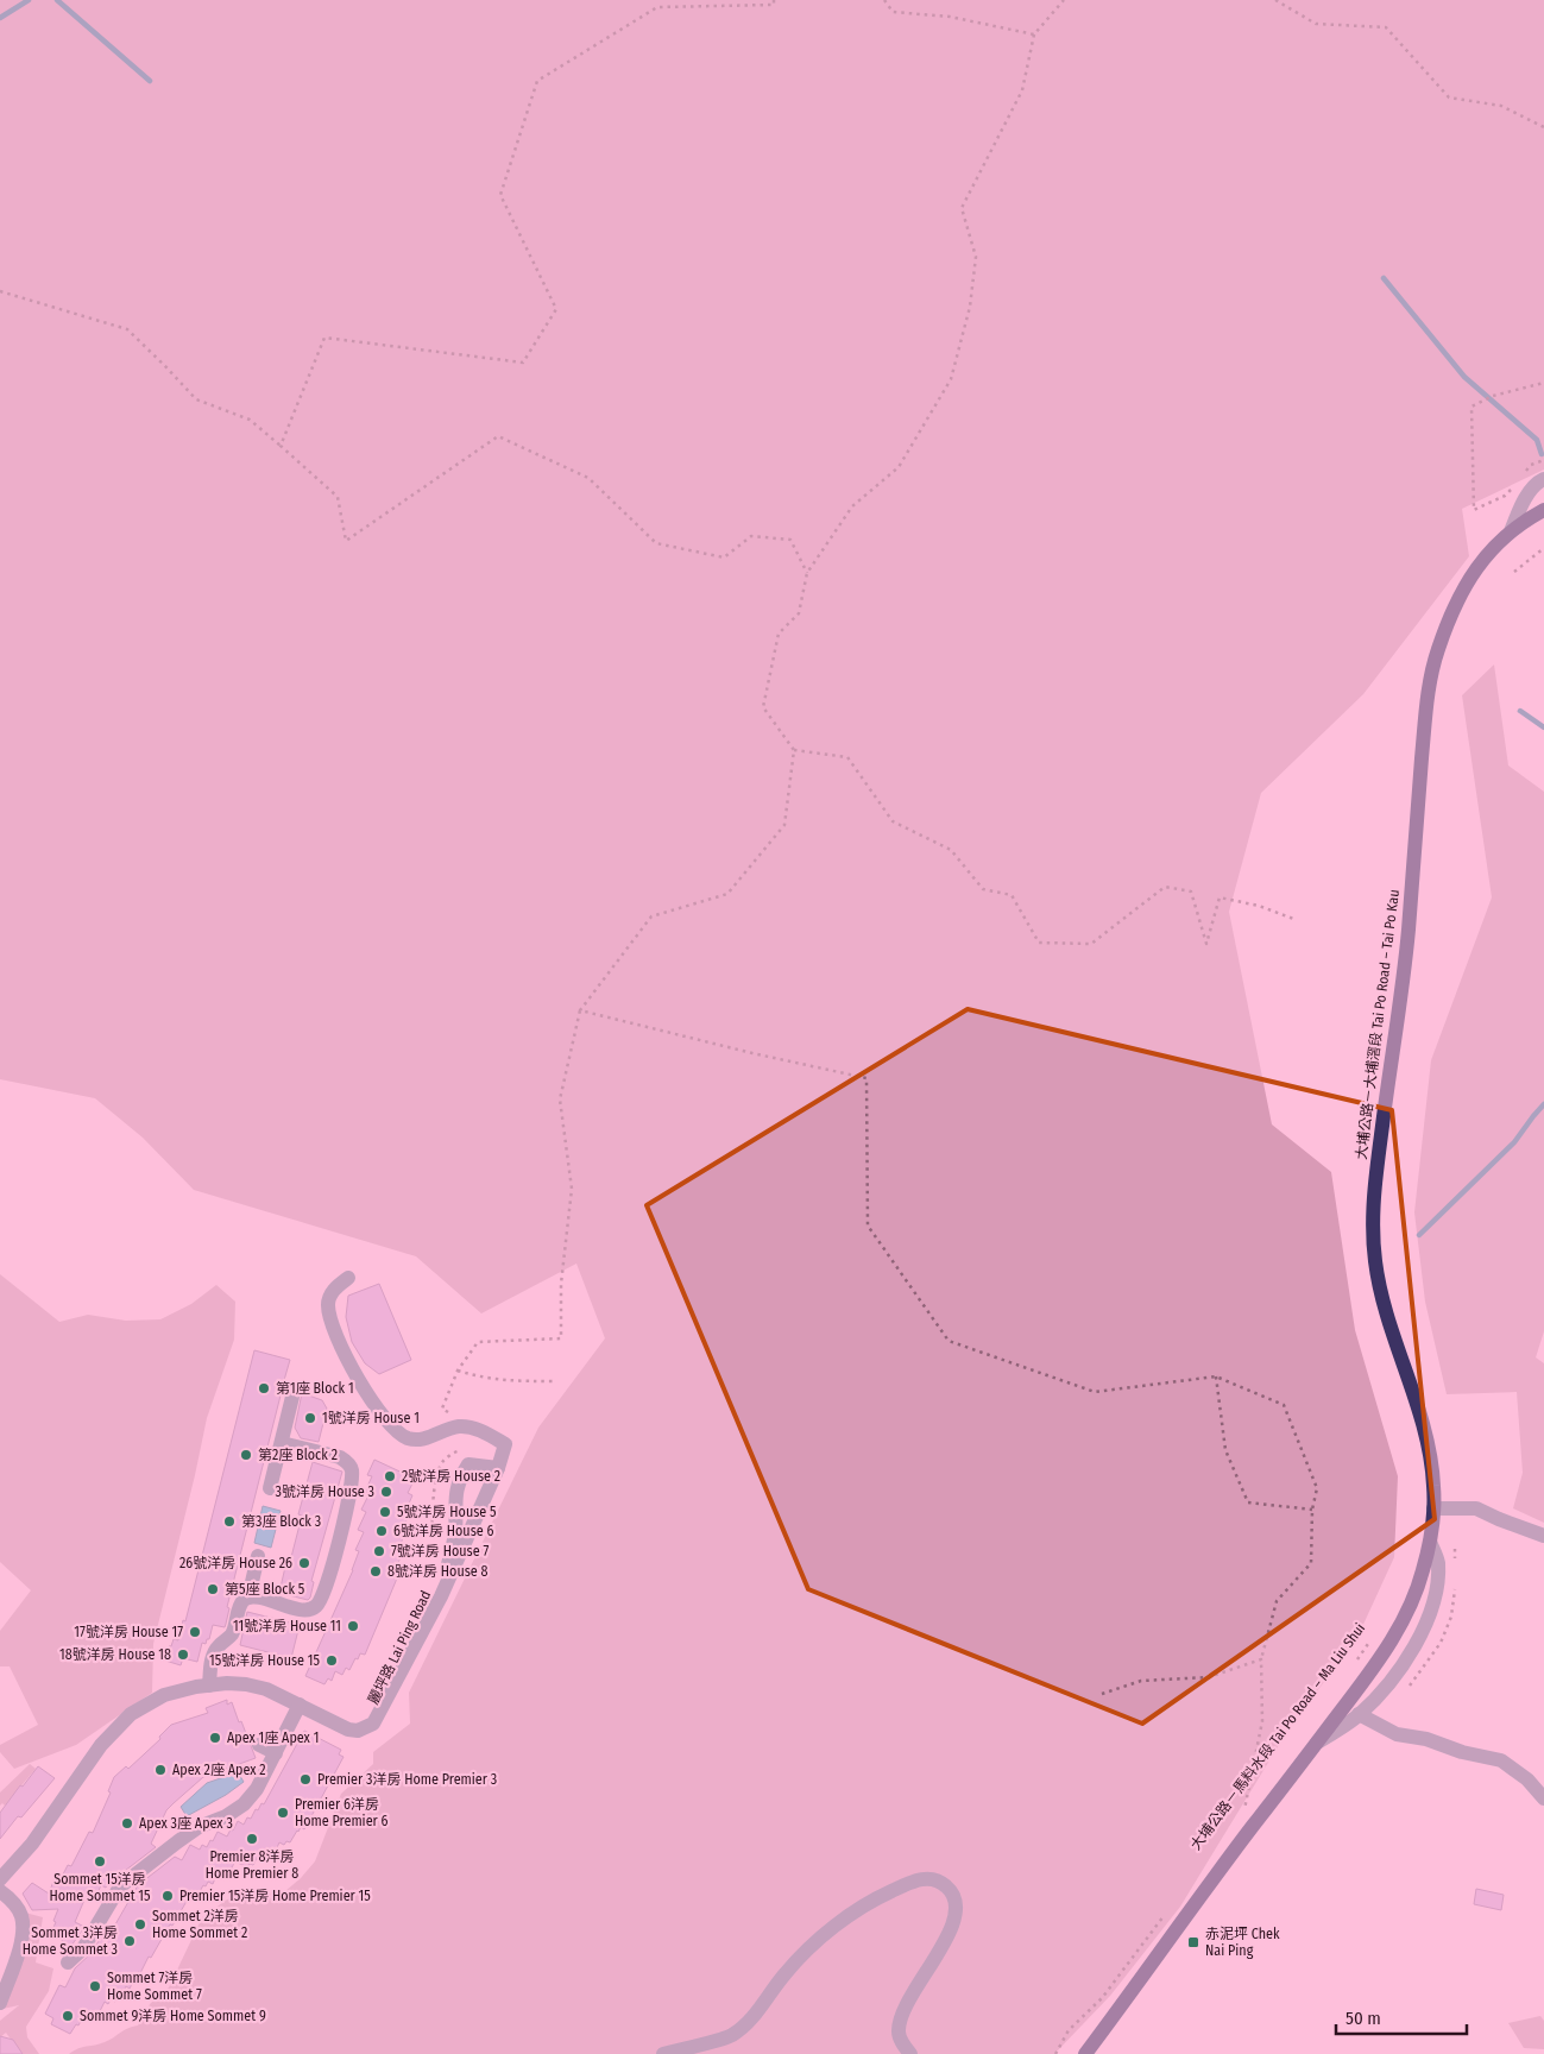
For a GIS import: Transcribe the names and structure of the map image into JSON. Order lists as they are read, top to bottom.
{
  "streets": {
    "main road": ["大埔公路－大埔滘段 Tai Po Road – Tai Po Kau"],
    "street": ["麗坪路 Lai Ping Road"],
    "path": ["大埔公路－馬料水段 Tai Po Road – Ma Liu Shui"]
  },
  "places": {
    "other": [
      "第1座 Block 1",
      "1號洋房 House 1",
      "第2座 Block 2",
      "2號洋房 House 2",
      "3號洋房 House 3",
      "5號洋房 House 5",
      "第3座 Block 3",
      "6號洋房 House 6",
      "7號洋房 House 7",
      "26號洋房 House 26",
      "8號洋房 House 8",
      "第5座 Block 5",
      "11號洋房 House 11",
      "17號洋房 House 17",
      "18號洋房 House 18",
      "15號洋房 House 15",
      "Apex 1座 Apex 1",
      "Apex 2座 Apex 2",
      "Premier 3洋房 Home Premier 3",
      "Premier 6洋房 Home Premier 6",
      "Apex 3座 Apex 3",
      "Premier 8洋房 Home Premier 8",
      "Sommet 15洋房 Home Sommet 15",
      "Premier 15洋房 Home Premier 15",
      "Sommet 2洋房 Home Sommet 2",
      "Sommet 3洋房 Home Sommet 3",
      "Sommet 7洋房 Home Sommet 7",
      "Sommet 9洋房 Home Sommet 9"
    ],
    "transit": ["赤泥坪 Chek Nai Ping"]
  },
  "scale_bar": "50 m"
}
